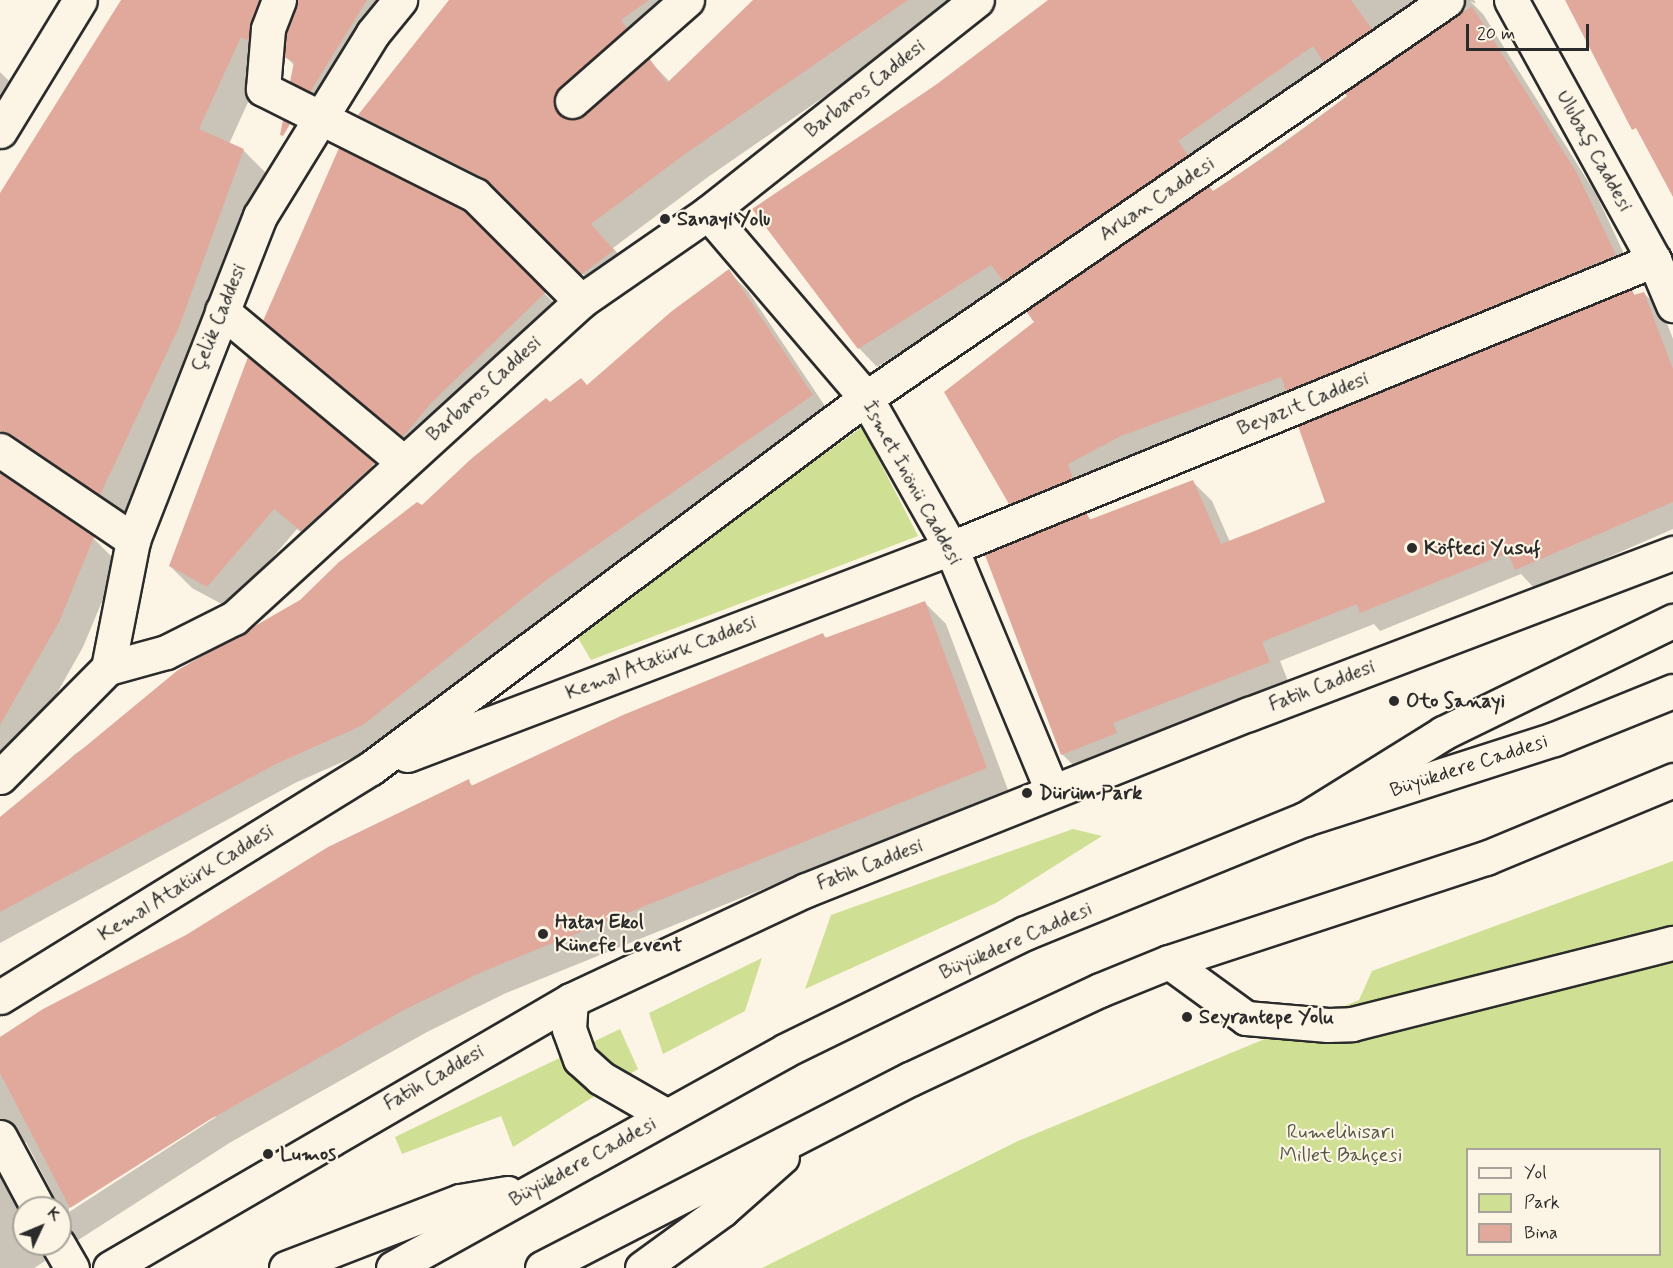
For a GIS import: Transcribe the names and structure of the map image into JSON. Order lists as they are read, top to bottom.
{
  "streets": {
    "main road": [
      "Barbaros Caddesi",
      "Ulubaş Caddesi",
      "Arkan Caddesi",
      "Çelik Caddesi",
      "Beyazıt Caddesi",
      "İsmet İnönü Caddesi",
      "Kemal Atatürk Caddesi",
      "Fatih Caddesi",
      "Büyükdere Caddesi"
    ]
  },
  "crossings": [
    ["Barbaros Caddesi", "Çelik Caddesi"],
    ["Barbaros Caddesi", "İsmet İnönü Caddesi"],
    ["Ulubaş Caddesi", "Beyazıt Caddesi"],
    ["Arkan Caddesi", "İsmet İnönü Caddesi"],
    ["Arkan Caddesi", "Kemal Atatürk Caddesi"],
    ["Beyazıt Caddesi", "İsmet İnönü Caddesi"],
    ["Beyazıt Caddesi", "Kemal Atatürk Caddesi"],
    ["İsmet İnönü Caddesi", "Kemal Atatürk Caddesi"],
    ["İsmet İnönü Caddesi", "Fatih Caddesi"]
  ],
  "parks": ["Rumelihisarı Millet Bahçesi"],
  "places": [
    "Sanayi Yolu",
    "Köfteci Yusuf",
    "Oto Sanayi",
    "Dürüm Park",
    "Hatay Ekol Künefe Levent",
    "Seyrantepe Yolu",
    "Lumos"
  ],
  "legend": ["Yol", "Park", "Bina"],
  "scale_bar": "20 m",
  "north": "top right"
}
